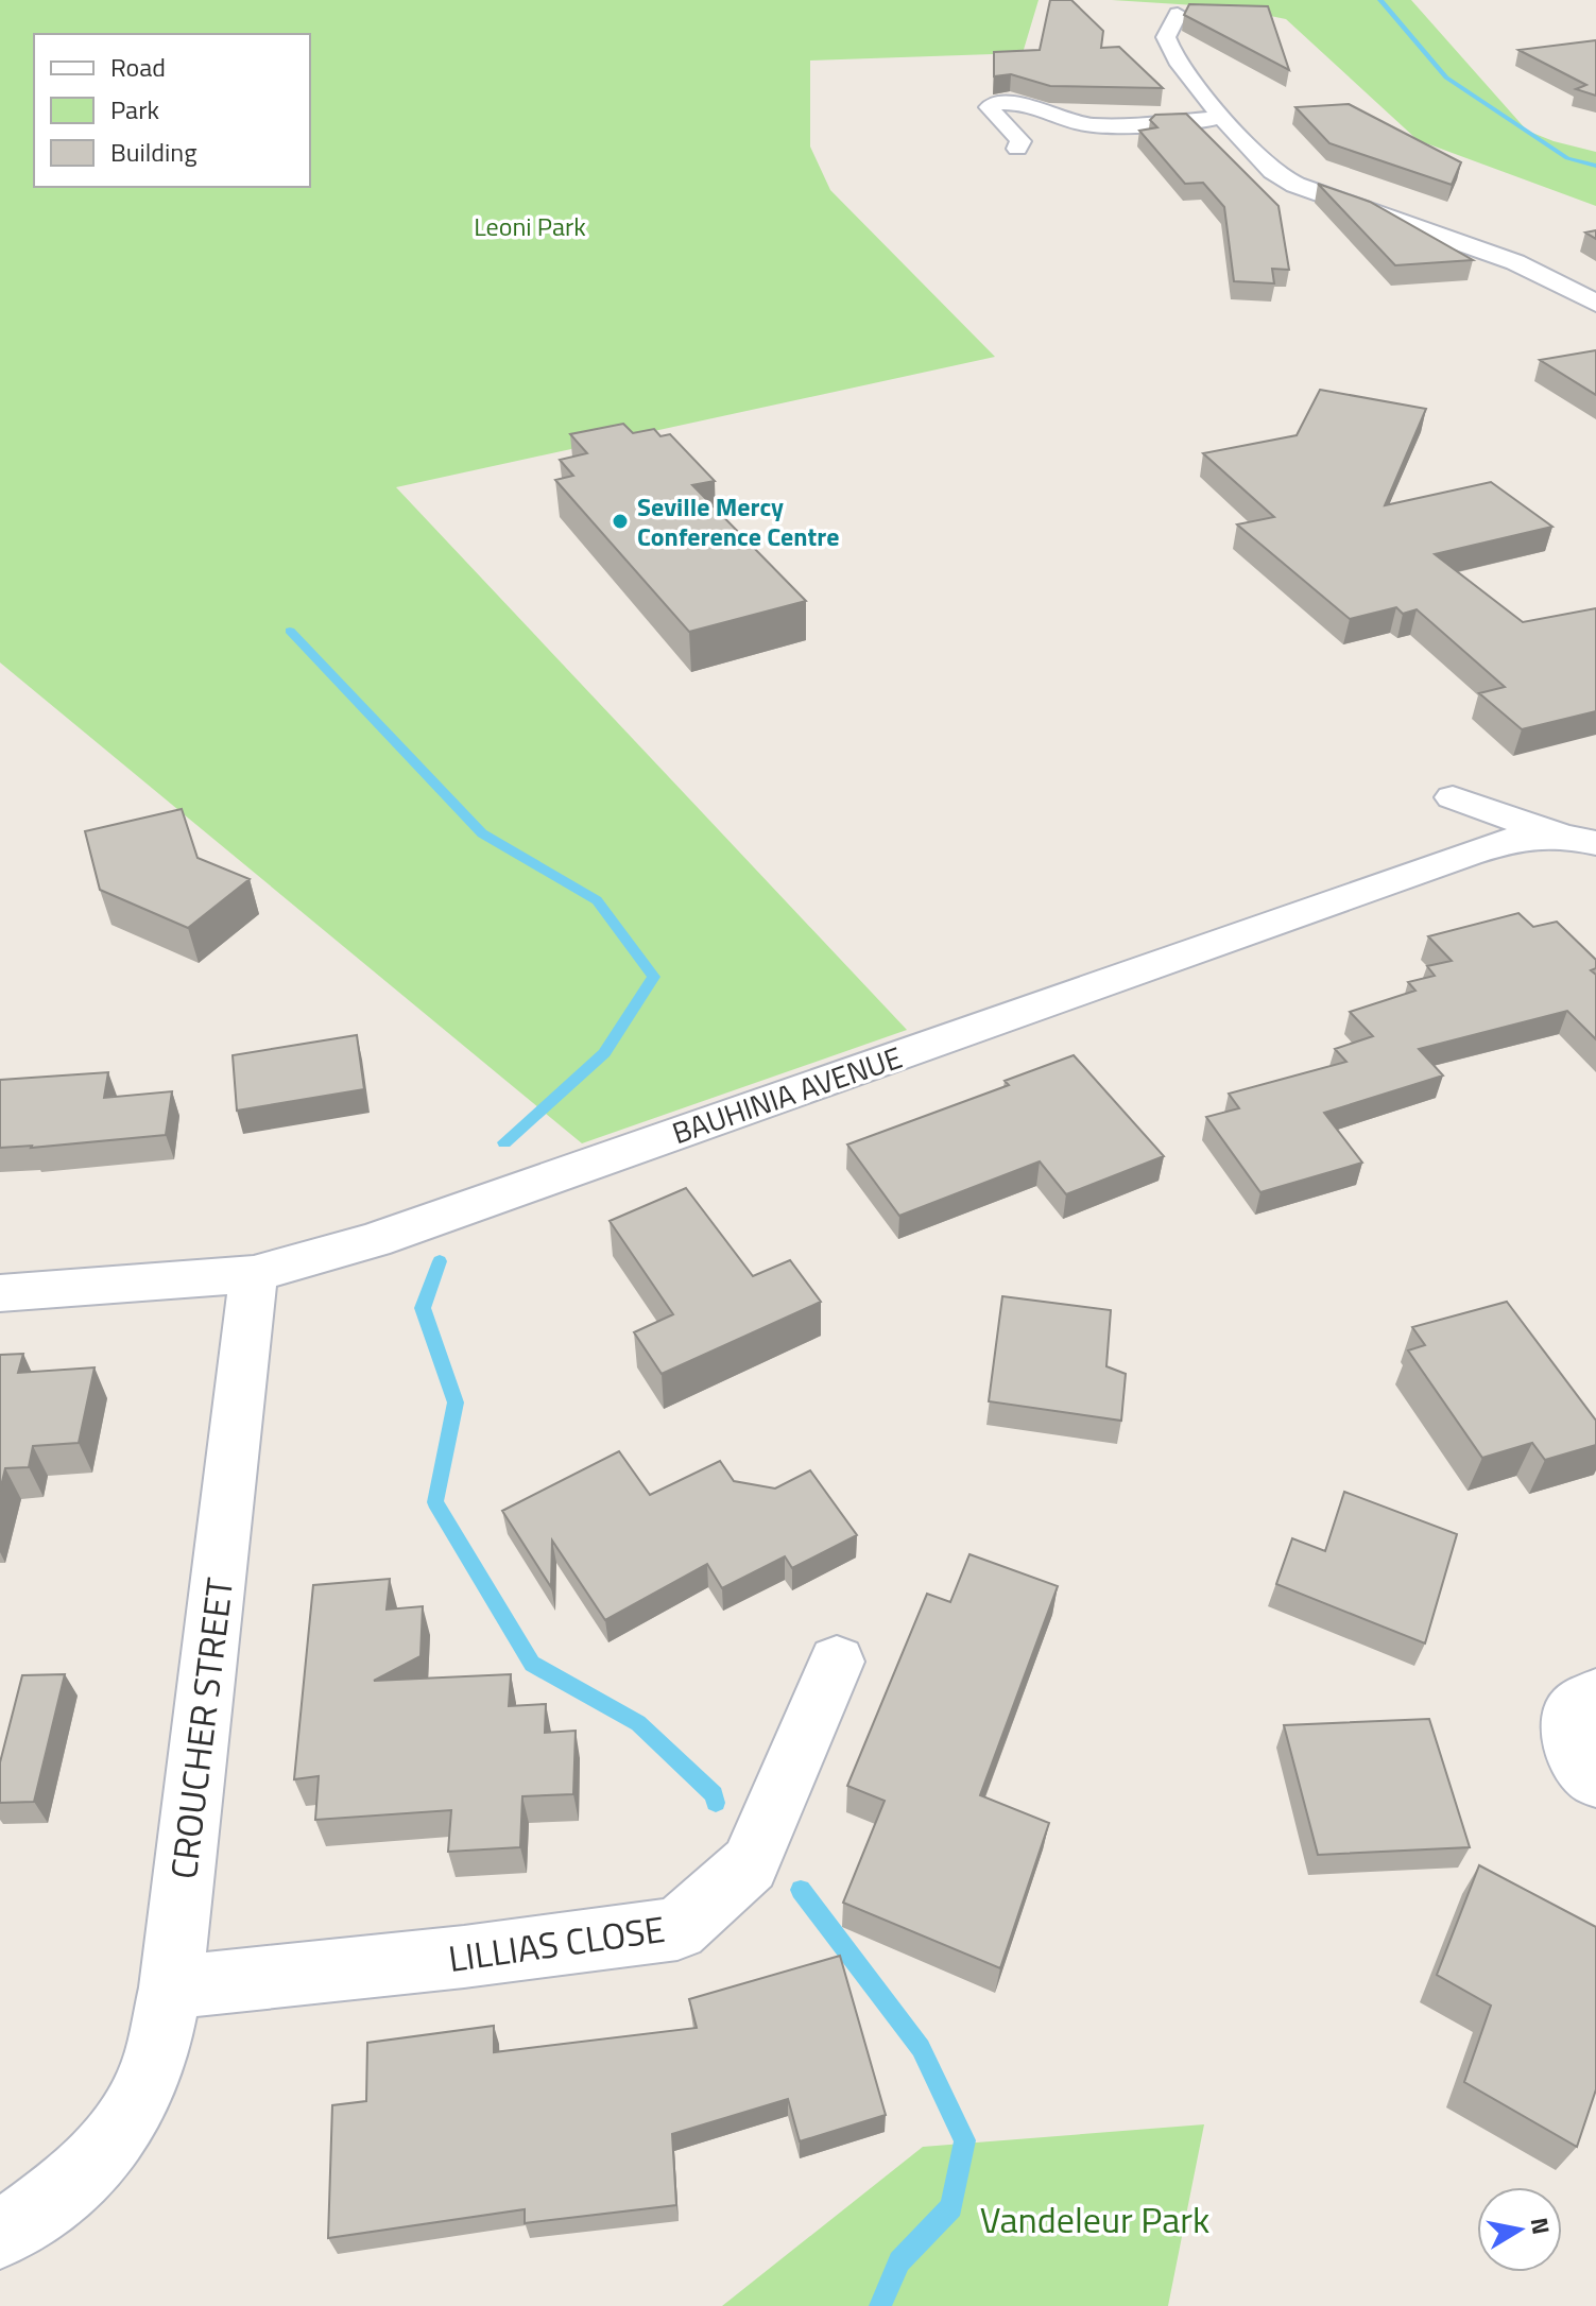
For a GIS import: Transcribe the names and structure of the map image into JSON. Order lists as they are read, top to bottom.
{
  "streets": {
    "street": ["BAUHINIA AVENUE", "CROUCHER STREET", "LILLIAS CLOSE"]
  },
  "crossings": [
    ["BAUHINIA AVENUE", "CROUCHER STREET"],
    ["CROUCHER STREET", "LILLIAS CLOSE"]
  ],
  "parks": ["Leoni Park", "Vandeleur Park"],
  "places": ["Seville Mercy Conference Centre"],
  "legend": ["Road", "Park", "Building"],
  "north": "right"
}
